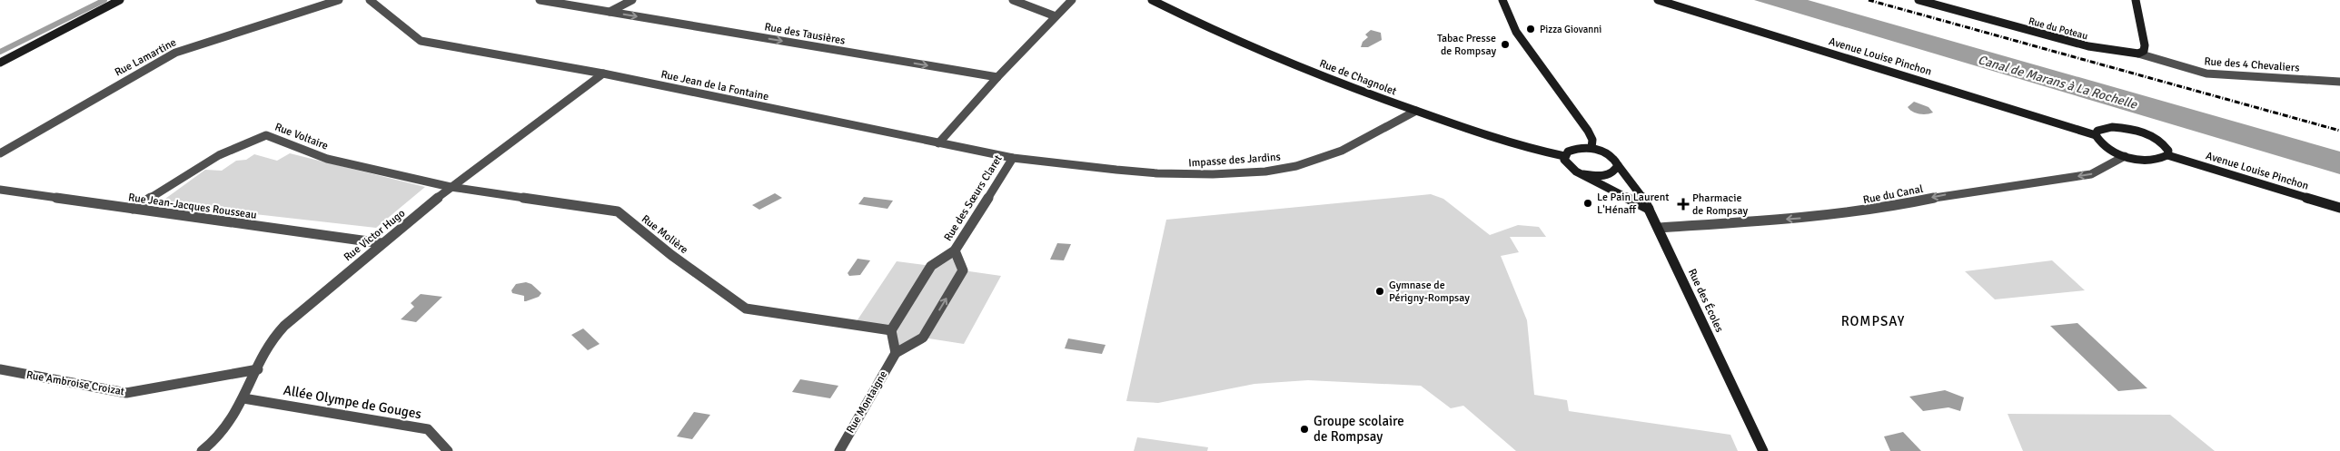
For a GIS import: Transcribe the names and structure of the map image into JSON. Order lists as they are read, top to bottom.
{
  "streets": {
    "street": [
      "Rue du Poteau",
      "Rue des Tausières",
      "Avenue Louise Pinchon",
      "Rue Lamartine",
      "Rue des 4 Chevaliers",
      "Rue de Chagnolet",
      "Rue Jean de la Fontaine",
      "Rue Voltaire",
      "Impasse des Jardins",
      "Rue du Canal",
      "Rue des Sœurs Claret",
      "Rue Jean-Jacques Rousseau",
      "Rue Molière",
      "Rue Victor Hugo",
      "Rue des Écoles",
      "Rue Ambroise Croizat",
      "Allée Olympe de Gouges",
      "Rue Montaigne"
    ]
  },
  "crossings": [
    ["Rue du Poteau", "Rue des 4 Chevaliers"],
    ["Rue de Chagnolet", "Impasse des Jardins"],
    ["Rue Jean de la Fontaine", "Impasse des Jardins"],
    ["Rue Jean de la Fontaine", "Rue des Sœurs Claret"],
    ["Rue Jean de la Fontaine", "Rue Victor Hugo"],
    ["Rue Voltaire", "Rue Jean-Jacques Rousseau"],
    ["Rue Voltaire", "Rue Molière"],
    ["Rue Voltaire", "Rue Victor Hugo"],
    ["Rue du Canal", "Rue des Écoles"],
    ["Rue des Sœurs Claret", "Rue Molière"],
    ["Rue des Sœurs Claret", "Rue Montaigne"],
    ["Rue Jean-Jacques Rousseau", "Rue Victor Hugo"],
    ["Rue Molière", "Rue Victor Hugo"],
    ["Rue Victor Hugo", "Rue Ambroise Croizat"],
    ["Rue Victor Hugo", "Allée Olympe de Gouges"]
  ],
  "one_way": ["Rue des Tausières", "Rue du Canal"],
  "districts": ["ROMPSAY"],
  "water": ["Canal de Marans à La Rochelle"],
  "places": {
    "other": [
      "Pizza Giovanni",
      "Tabac Presse de Rompsay",
      "Le Pain Laurent L'Hénaff",
      "Gymnase de Périgny-Rompsay",
      "Groupe scolaire de Rompsay"
    ],
    "health": ["Pharmacie de Rompsay"]
  }
}
